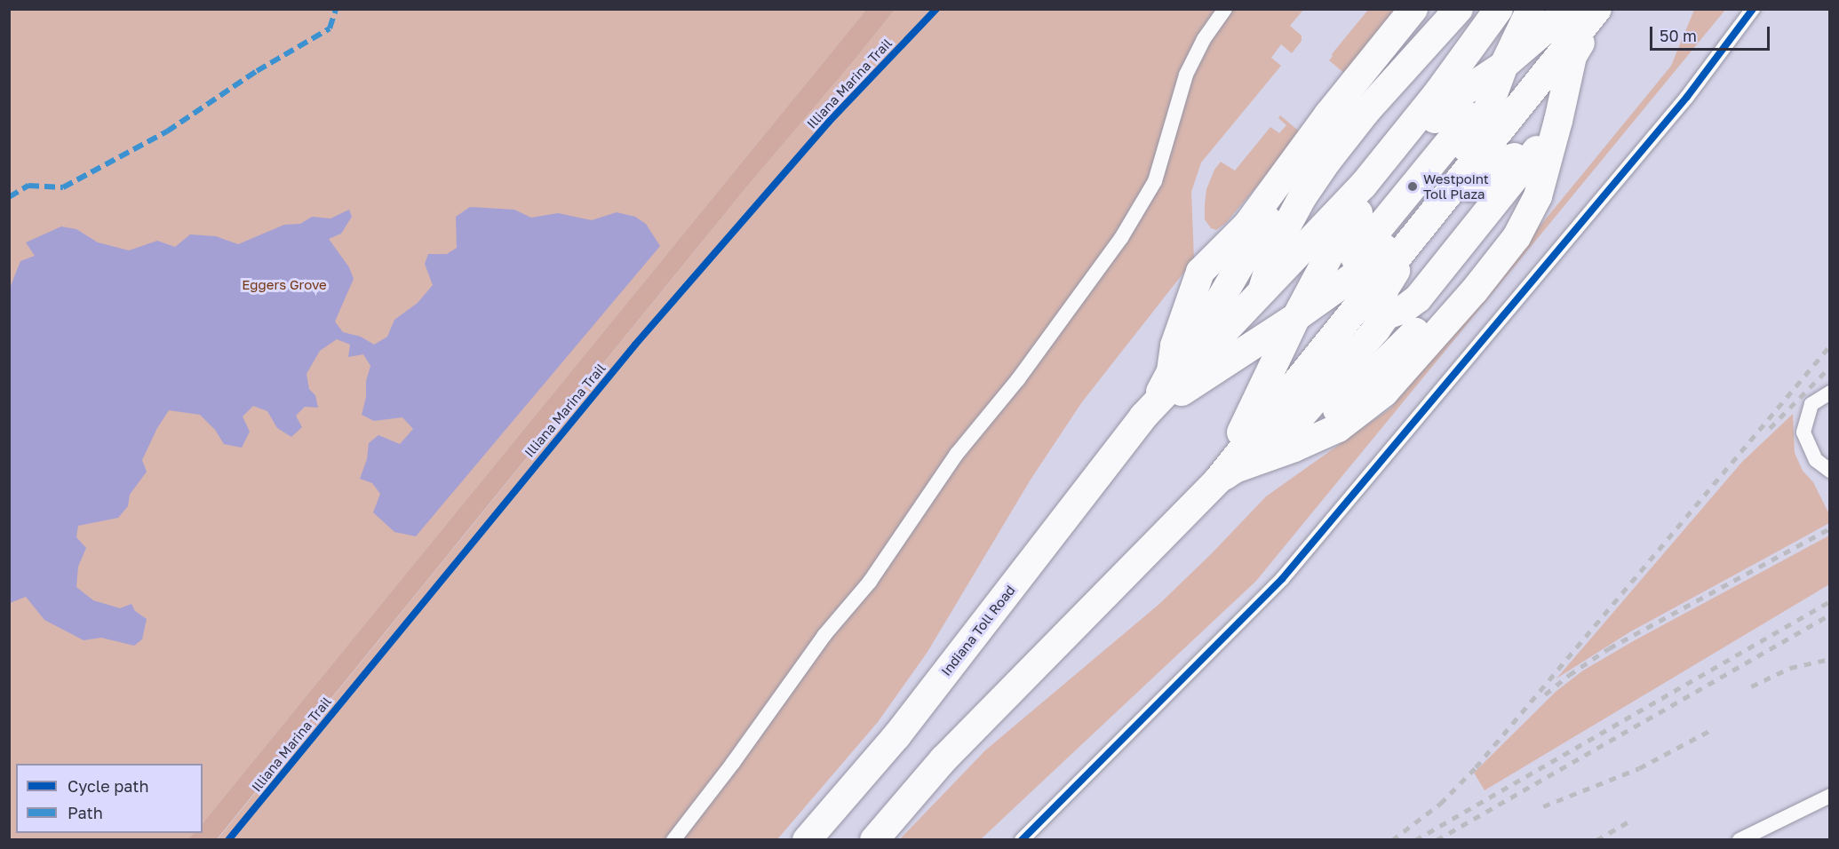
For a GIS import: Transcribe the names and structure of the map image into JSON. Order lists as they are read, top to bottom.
{
  "streets": {
    "highway": ["Indiana Toll Road"],
    "cycle path": ["Illiana Marina Trail"]
  },
  "parks": ["Eggers Grove"],
  "places": ["Westpoint Toll Plaza"],
  "legend": ["Cycle path", "Path"],
  "scale_bar": "50 m"
}
